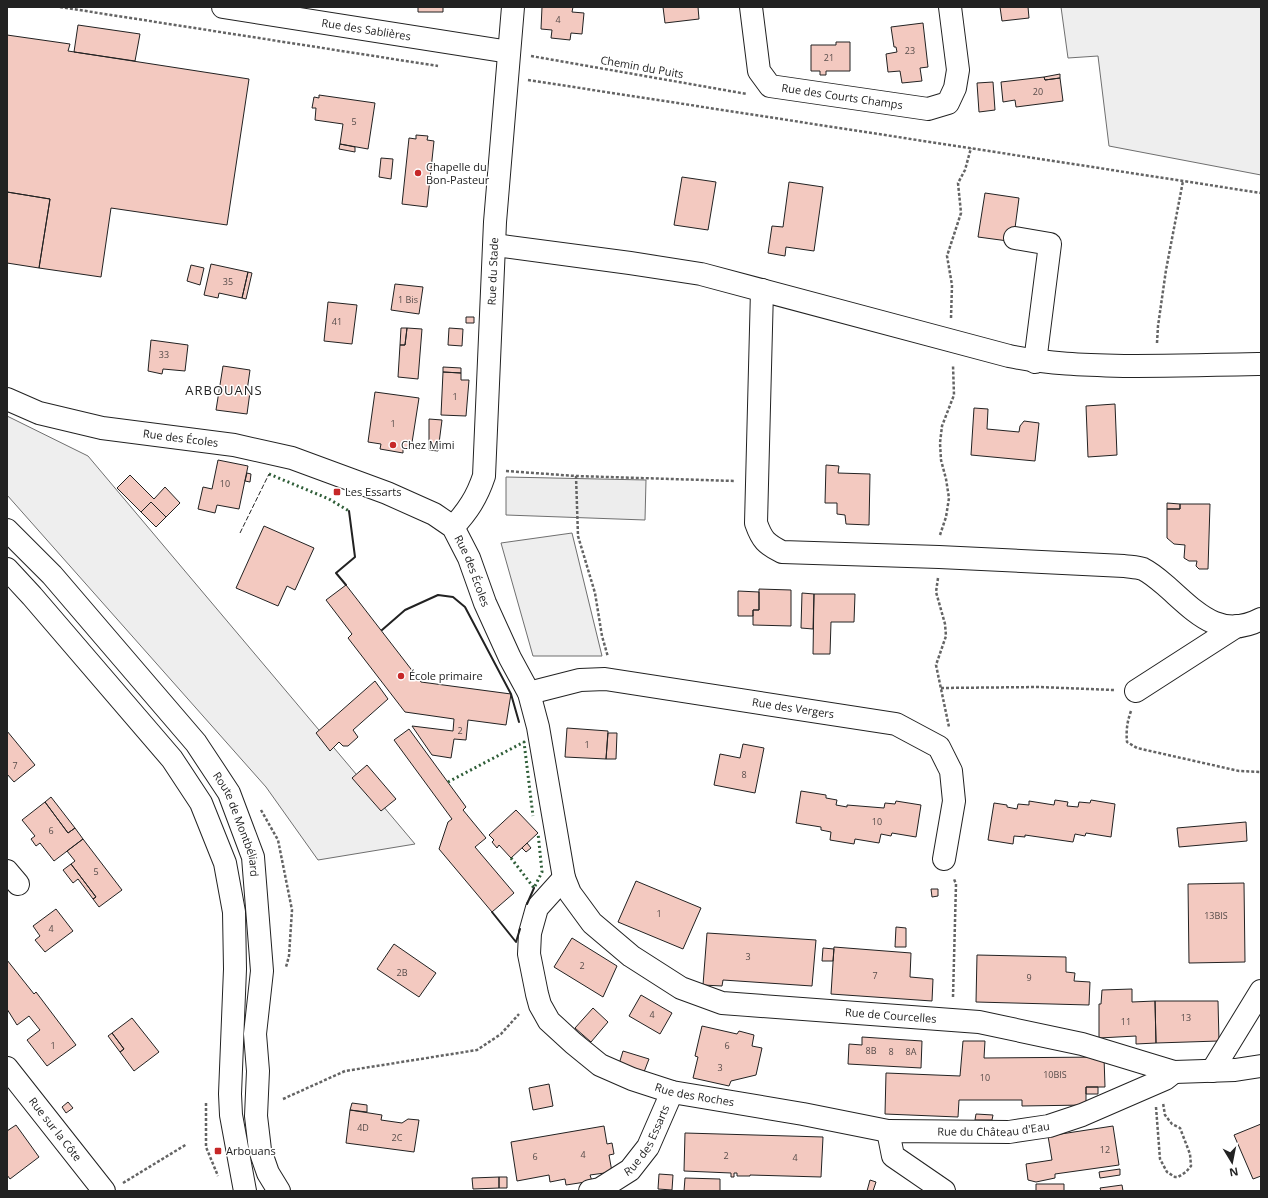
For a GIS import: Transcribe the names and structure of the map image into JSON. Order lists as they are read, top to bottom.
{
  "streets": {
    "street": [
      "Rue des Sablières",
      "Rue des Courts Champs",
      "Rue du Stade",
      "Rue des Écoles",
      "Rue des Vergers",
      "Route de Montbéliard",
      "Rue de Courcelles",
      "Rue des Roches",
      "Rue du Château d'Eau",
      "Rue sur la Côte",
      "Rue des Essarts"
    ],
    "path": ["Chemin du Puits"]
  },
  "crossings": [
    ["Rue des Sablières", "Chemin du Puits"],
    ["Rue des Sablières", "Rue du Stade"],
    ["Chemin du Puits", "Rue des Courts Champs"],
    ["Chemin du Puits", "Rue du Stade"],
    ["Rue du Stade", "Rue des Écoles"],
    ["Rue des Écoles", "Rue des Vergers"],
    ["Rue des Écoles", "Rue de Courcelles"],
    ["Rue de Courcelles", "Rue du Château d'Eau"],
    ["Rue des Roches", "Rue du Château d'Eau"],
    ["Rue des Roches", "Rue des Essarts"]
  ],
  "districts": ["ARBOUANS"],
  "places": {
    "other": ["Chapelle du Bon-Pasteur", "Chez Mimi", "École primaire"],
    "transit": ["Les Essarts", "Arbouans"]
  },
  "house_numbers": [
    "4",
    "23",
    "21",
    "20",
    "5",
    "35",
    "1 Bis",
    "41",
    "33",
    "1",
    "1",
    "10",
    "2",
    "1",
    "7",
    "8",
    "10",
    "6",
    "5",
    "1",
    "13BIS",
    "4",
    "3",
    "2",
    "2B",
    "7",
    "9",
    "4",
    "13",
    "11",
    "1",
    "6",
    "8B",
    "8",
    "8A",
    "3",
    "10BIS",
    "10",
    "4D",
    "2C",
    "12",
    "4",
    "2",
    "6",
    "4"
  ],
  "north": "bottom"
}
